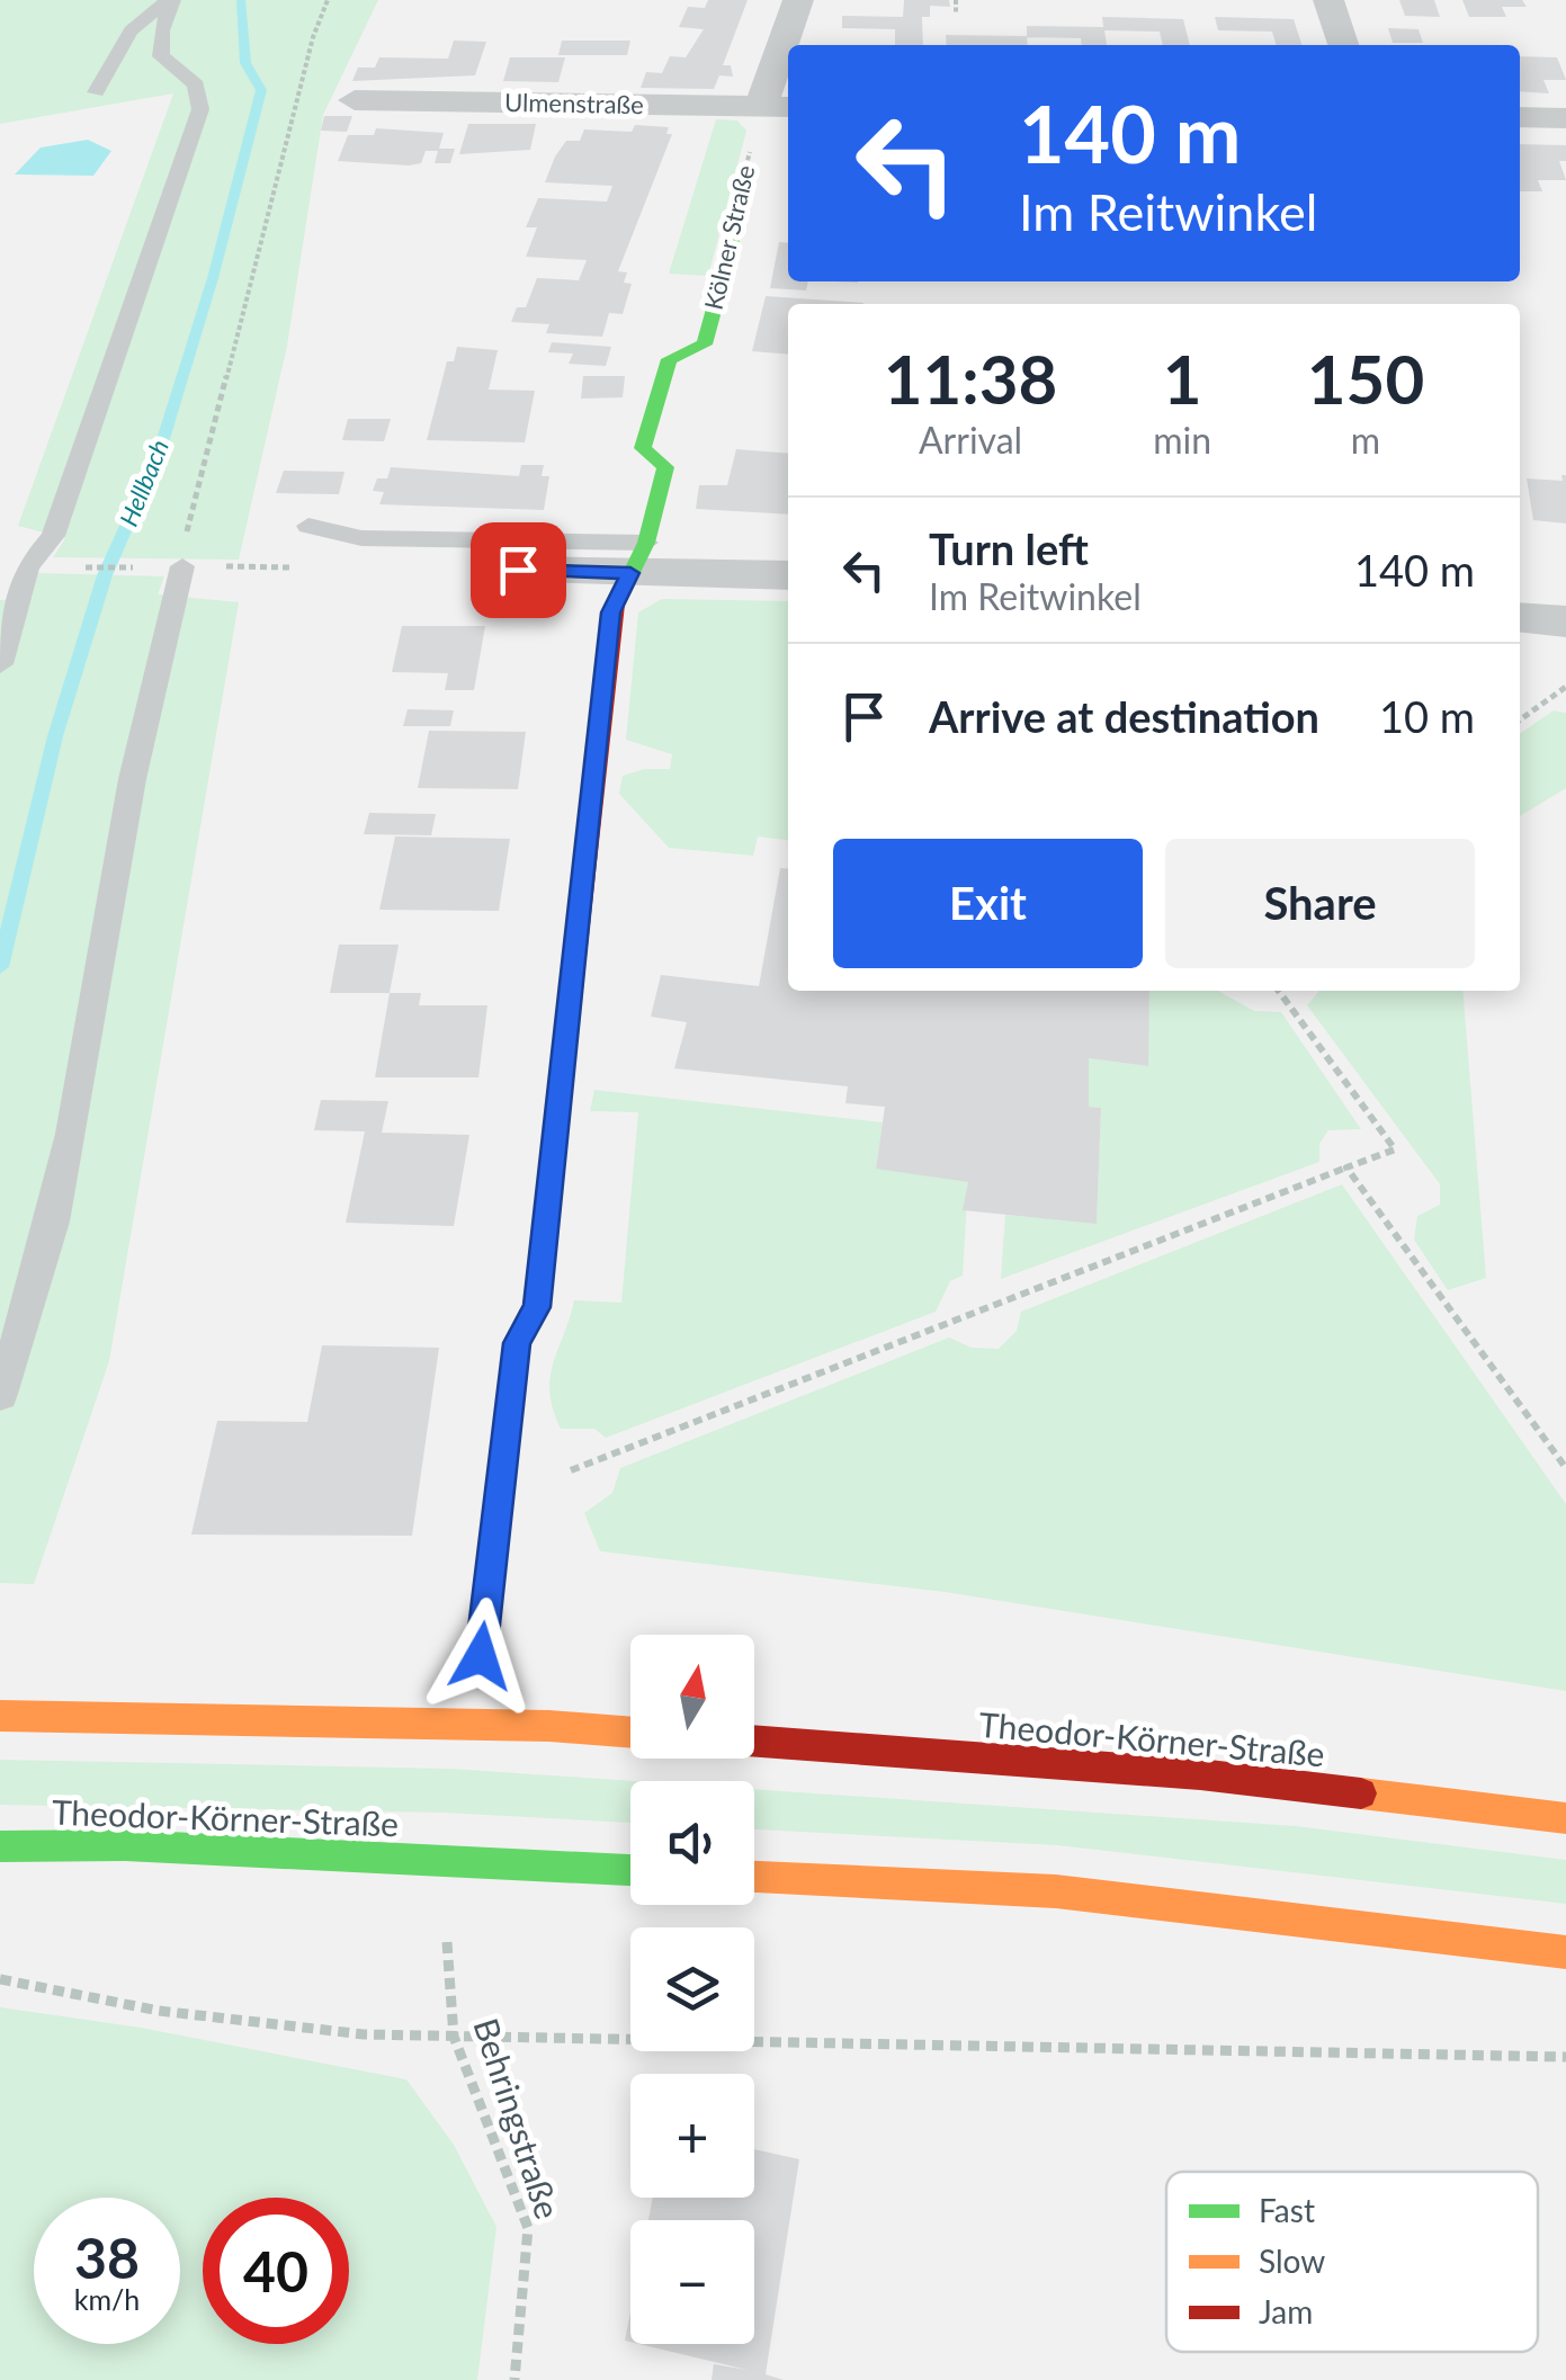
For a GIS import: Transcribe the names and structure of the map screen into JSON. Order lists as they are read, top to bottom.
{
  "streets": {
    "main road": ["Kölner Straße", "Theodor-Körner-Straße"],
    "street": ["Ulmenstraße"],
    "path": ["Behringstraße"]
  },
  "crossings": [
    ["Ulmenstraße", "Kölner Straße"]
  ],
  "water": ["Hellbach"],
  "legend": ["Fast", "Slow", "Jam"],
  "north": "top",
  "page": {
    "turn": ["140 m", "Im Reitwinkel"],
    "eta": [
      "11:38",
      "Arrival",
      "1",
      "min",
      "150",
      "m"
    ],
    "list": [
      {
        "name": "Turn left",
        "note": "Im Reitwinkel",
        "value": "140 m"
      },
      {
        "name": "Arrive at destination",
        "value": "10 m"
      }
    ],
    "buttons": ["Exit", "Share"],
    "map_buttons": ["+", "−"],
    "speed": "38 km/h",
    "limit": "40"
  }
}
